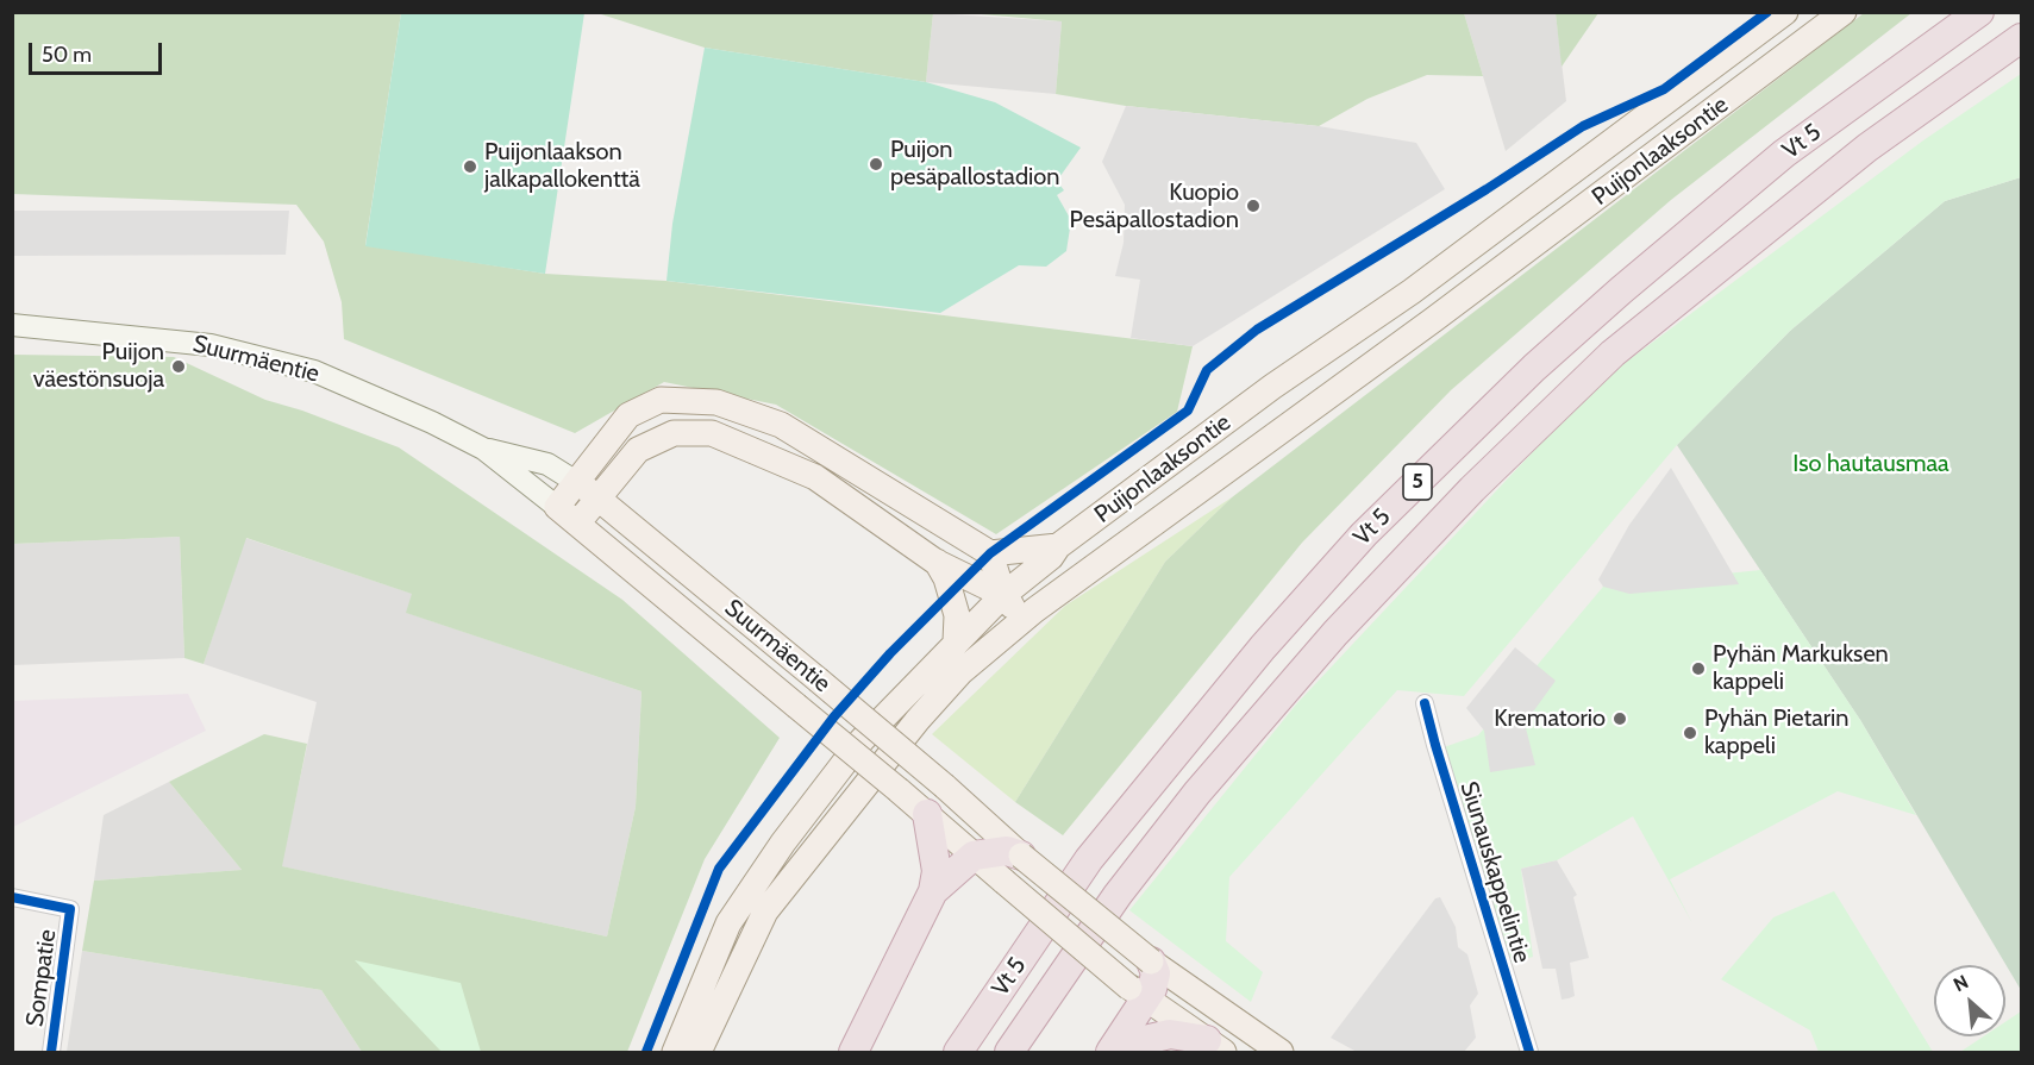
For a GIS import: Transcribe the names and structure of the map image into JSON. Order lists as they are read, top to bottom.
{
  "streets": {
    "highway": ["Vt 5", "5"],
    "main road": ["Puijonlaaksontie", "Suurmäentie"],
    "street": ["Siunauskappelintie", "Sompatie"]
  },
  "parks": ["Iso hautausmaa"],
  "places": [
    "Puijon pesäpallostadion",
    "Puijonlaakson jalkapallokenttä",
    "Kuopio Pesäpallostadion",
    "Puijon väestönsuoja",
    "Pyhän Markuksen kappeli",
    "Krematorio",
    "Pyhän Pietarin kappeli"
  ],
  "scale_bar": "50 m",
  "north": "top left"
}
